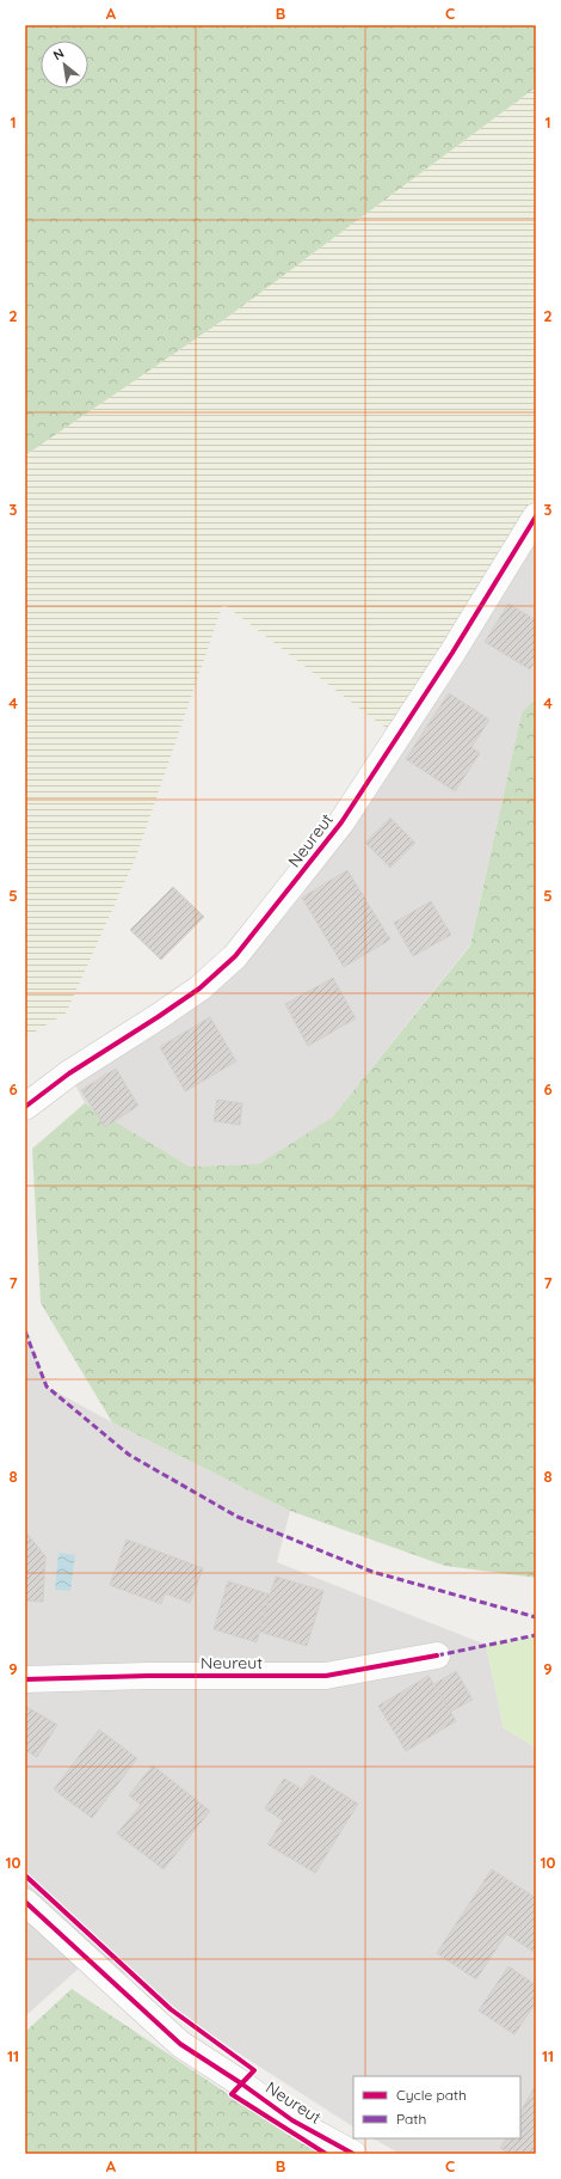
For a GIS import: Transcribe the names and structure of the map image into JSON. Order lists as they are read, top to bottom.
{
  "streets": {
    "street": ["Neureut"]
  },
  "legend": ["Cycle path", "Path"],
  "north": "top left",
  "grid": {
    "columns": ["A", "B", "C"],
    "rows": [
      "1",
      "2",
      "3",
      "4",
      "5",
      "6",
      "7",
      "8",
      "9",
      "10",
      "11"
    ]
  }
}
